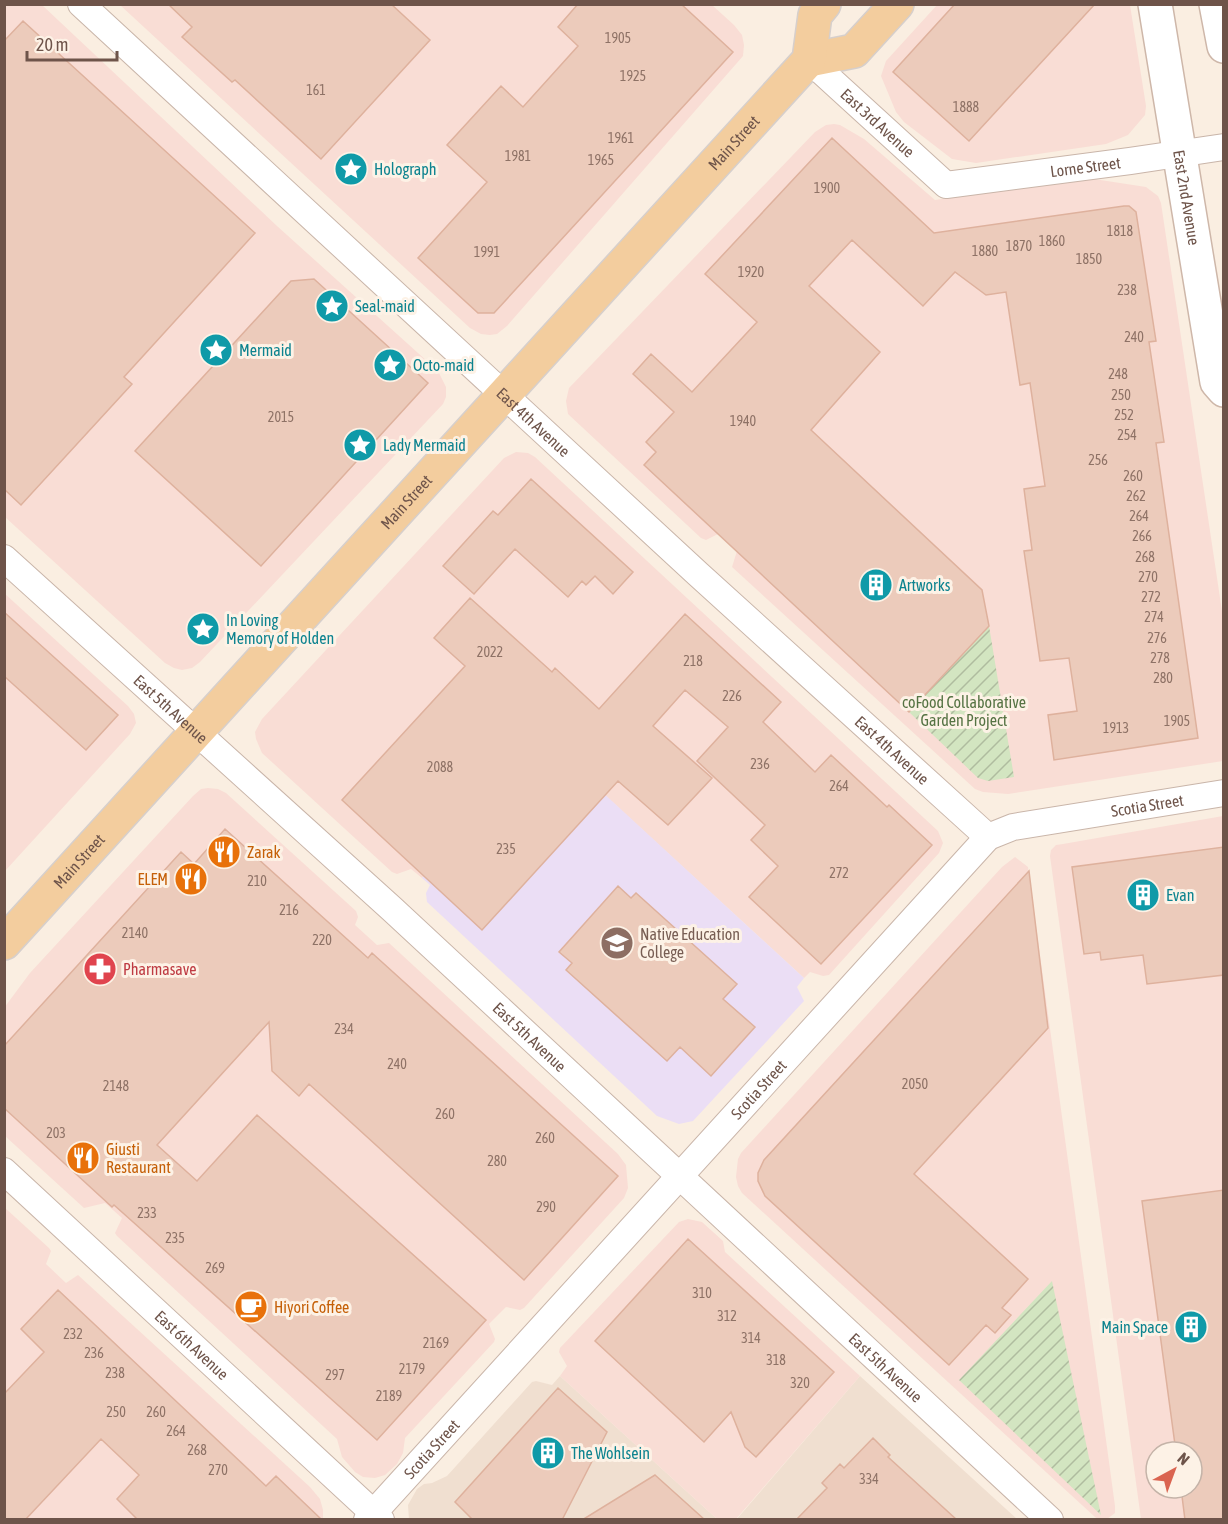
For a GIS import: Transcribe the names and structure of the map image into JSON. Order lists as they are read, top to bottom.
{
  "streets": {
    "main road": ["Main Street", "East 2nd Avenue"],
    "street": [
      "East 3rd Avenue",
      "Lorne Street",
      "East 4th Avenue",
      "East 5th Avenue",
      "Scotia Street",
      "East 6th Avenue"
    ]
  },
  "crossings": [
    ["East 3rd Avenue", "Main Street"],
    ["East 3rd Avenue", "Lorne Street"],
    ["Main Street", "East 4th Avenue"],
    ["Main Street", "East 5th Avenue"],
    ["Lorne Street", "East 2nd Avenue"],
    ["East 4th Avenue", "Scotia Street"],
    ["East 5th Avenue", "Scotia Street"],
    ["Scotia Street", "East 6th Avenue"]
  ],
  "parks": ["coFood Collaborative Garden Project"],
  "places": {
    "place": [
      "Holograph",
      "Seal-maid",
      "Mermaid",
      "Octo-maid",
      "Lady Mermaid",
      "In Loving Memory of Holden"
    ],
    "building": [
      "Artworks",
      "Evan",
      "Main Space",
      "The Wohlsein"
    ],
    "restaurant": ["Zarak", "ELEM", "Giusti Restaurant"],
    "school or university": ["Native Education College"],
    "pharmacy": ["Pharmasave"],
    "cafe": ["Hiyori Coffee"]
  },
  "house_numbers": [
    "1905",
    "1925",
    "161",
    "1888",
    "1961",
    "1981",
    "1965",
    "1900",
    "1818",
    "1860",
    "1870",
    "1880",
    "1991",
    "1850",
    "1920",
    "238",
    "240",
    "248",
    "250",
    "252",
    "2015",
    "1940",
    "254",
    "256",
    "260",
    "262",
    "264",
    "266",
    "268",
    "270",
    "272",
    "274",
    "276",
    "2022",
    "278",
    "218",
    "280",
    "226",
    "1905",
    "1913",
    "236",
    "2088",
    "264",
    "235",
    "272",
    "210",
    "216",
    "2140",
    "220",
    "234",
    "240",
    "2050",
    "2148",
    "260",
    "203",
    "260",
    "280",
    "290",
    "233",
    "235",
    "269",
    "310",
    "312",
    "232",
    "314",
    "2169",
    "236",
    "318",
    "2179",
    "238",
    "297",
    "320",
    "2189",
    "250",
    "260",
    "264",
    "268",
    "270",
    "334"
  ],
  "scale_bar": "20 m",
  "north": "top right"
}
